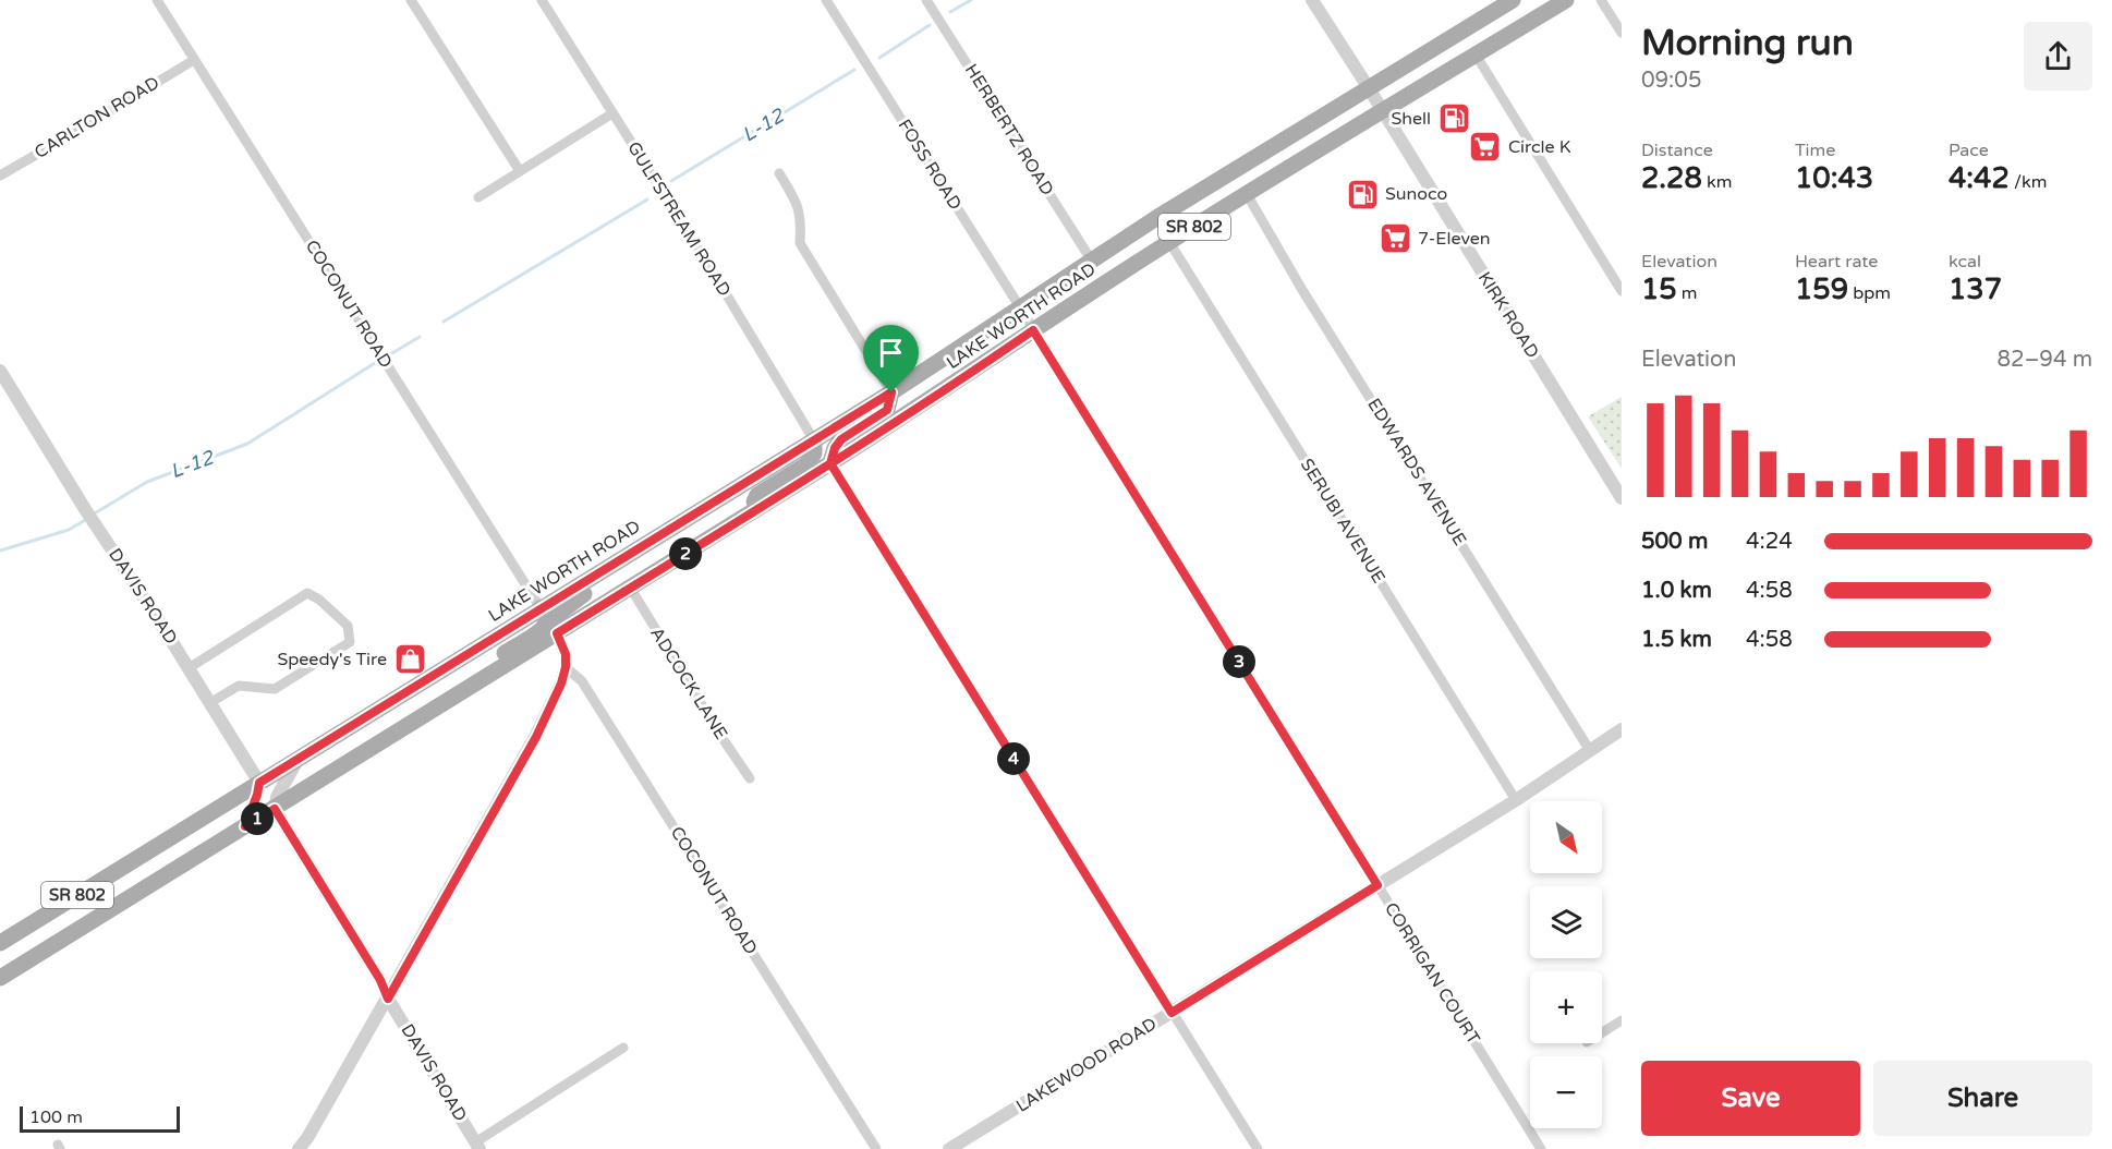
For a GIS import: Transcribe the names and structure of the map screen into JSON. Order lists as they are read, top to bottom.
{
  "streets": {
    "main road": ["SR 802", "LAKE WORTH ROAD"],
    "street": [
      "CARLTON ROAD",
      "HERBERTZ ROAD",
      "FOSS ROAD",
      "GULFSTREAM ROAD",
      "COCONUT ROAD",
      "KIRK ROAD",
      "EDWARDS AVENUE",
      "SERUBI AVENUE",
      "DAVIS ROAD",
      "ADCOCK LANE",
      "CORRIGAN COURT",
      "LAKEWOOD ROAD"
    ]
  },
  "crossings": [
    ["CARLTON ROAD", "COCONUT ROAD"],
    ["HERBERTZ ROAD", "LAKE WORTH ROAD"],
    ["FOSS ROAD", "LAKE WORTH ROAD"],
    ["FOSS ROAD", "CORRIGAN COURT"],
    ["GULFSTREAM ROAD", "LAKE WORTH ROAD"],
    ["COCONUT ROAD", "LAKE WORTH ROAD"],
    ["KIRK ROAD", "LAKE WORTH ROAD"],
    ["LAKE WORTH ROAD", "EDWARDS AVENUE"],
    ["LAKE WORTH ROAD", "SERUBI AVENUE"],
    ["LAKE WORTH ROAD", "DAVIS ROAD"],
    ["LAKE WORTH ROAD", "ADCOCK LANE"],
    ["LAKE WORTH ROAD", "CORRIGAN COURT"],
    ["EDWARDS AVENUE", "LAKEWOOD ROAD"],
    ["SERUBI AVENUE", "LAKEWOOD ROAD"],
    ["CORRIGAN COURT", "LAKEWOOD ROAD"]
  ],
  "water": ["L-12"],
  "places": {
    "fuel station": ["Shell", "Sunoco"],
    "supermarket": ["Circle K", "7-Eleven"],
    "shop": ["Speedy's Tire"]
  },
  "scale_bar": "100 m",
  "north": "bottom right",
  "page": {
    "heading": ["Morning run", "09:05"],
    "stats": [
      ["Distance", "2.28 km"],
      ["Time", "10:43"],
      ["Pace", "4:42 /km"],
      ["Elevation", "15 m"],
      ["Heart rate", "159 bpm"],
      ["kcal", "137"]
    ],
    "chart": ["Elevation", "82–94 m"],
    "list": [
      {
        "name": "500 m",
        "note": "4:24"
      },
      {
        "name": "1.0 km",
        "note": "4:58"
      },
      {
        "name": "1.5 km",
        "note": "4:58"
      }
    ],
    "pins": [
      "2",
      "3",
      "4",
      "1"
    ],
    "map_buttons": ["+", "−"],
    "buttons": ["Save", "Share"],
    "scale": "100 m"
  }
}
